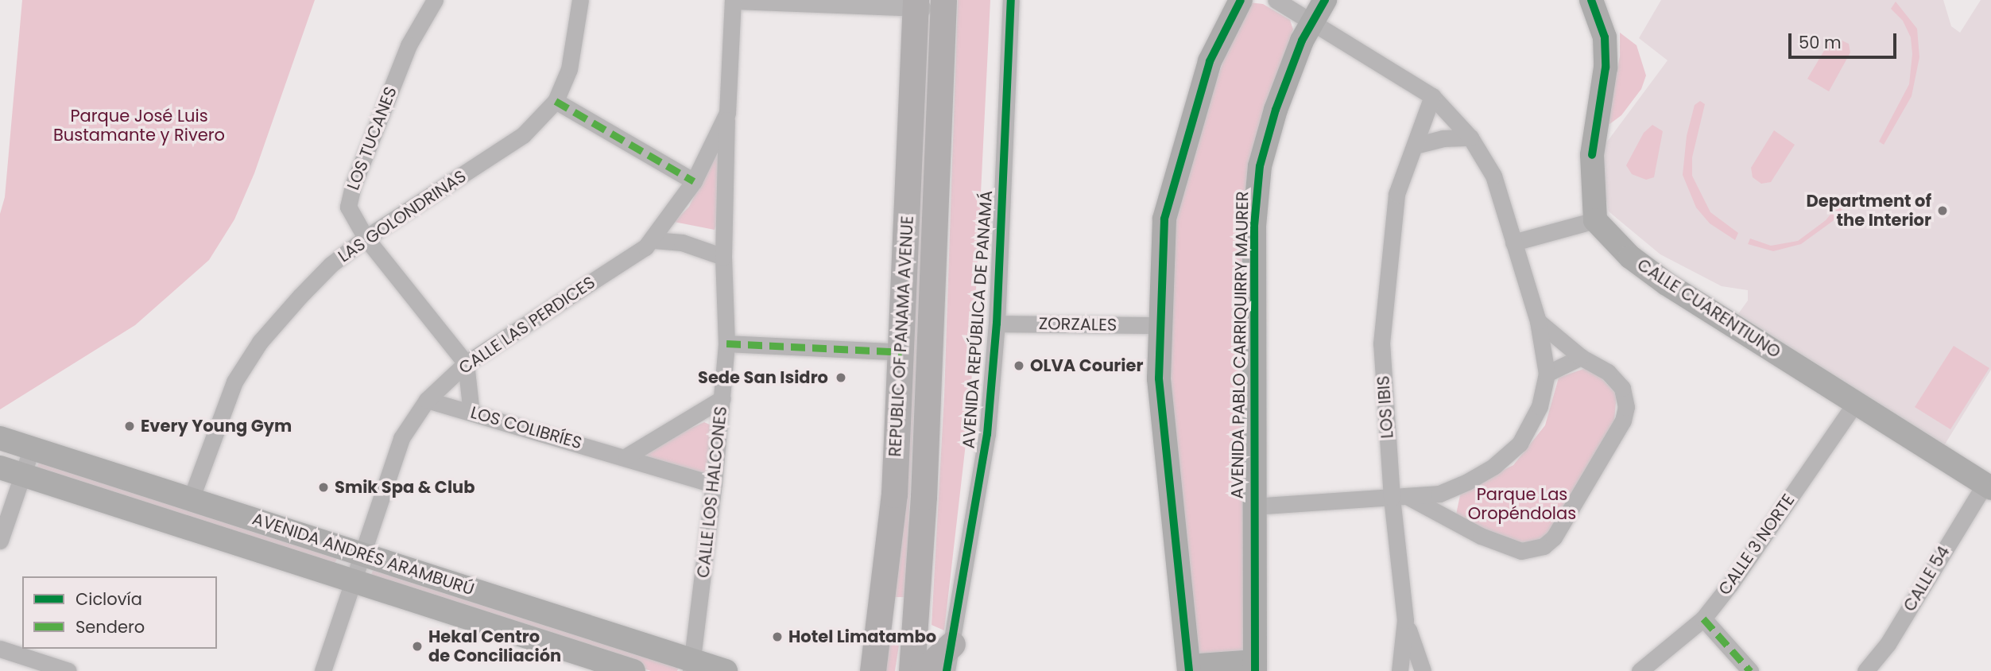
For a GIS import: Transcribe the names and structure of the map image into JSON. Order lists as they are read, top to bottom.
{
  "streets": {
    "main road": [
      "CALLE CUARENTIUNO",
      "REPUBLIC OF PANAMA AVENUE",
      "AVENIDA PABLO CARRIQUIRRY MAURER",
      "AVENIDA ANDRÉS ARAMBURÚ"
    ],
    "street": [
      "LOS TUCANES",
      "LAS GOLONDRINAS",
      "AVENIDA REPÚBLICA DE PANAMÁ",
      "ZORZALES",
      "CALLE LAS PERDICES",
      "LOS IBIS",
      "LOS COLIBRÍES",
      "CALLE LOS HALCONES",
      "CALLE 3 NORTE",
      "CALLE 54"
    ]
  },
  "crossings": [
    ["LOS TUCANES", "LAS GOLONDRINAS"],
    ["LOS TUCANES", "CALLE LAS PERDICES"],
    ["LAS GOLONDRINAS", "AVENIDA ANDRÉS ARAMBURÚ"],
    ["CALLE CUARENTIUNO", "CALLE 3 NORTE"],
    ["CALLE CUARENTIUNO", "CALLE 54"],
    ["AVENIDA REPÚBLICA DE PANAMÁ", "ZORZALES"],
    ["CALLE LAS PERDICES", "LOS COLIBRÍES"],
    ["CALLE LAS PERDICES", "CALLE LOS HALCONES"],
    ["CALLE LAS PERDICES", "AVENIDA ANDRÉS ARAMBURÚ"],
    ["LOS COLIBRÍES", "CALLE LOS HALCONES"],
    ["CALLE LOS HALCONES", "AVENIDA ANDRÉS ARAMBURÚ"]
  ],
  "parks": ["Parque José Luis Bustamante y Rivero", "Parque Las Oropéndolas"],
  "places": [
    "Department of the Interior",
    "OLVA Courier",
    "Sede San Isidro",
    "Every Young Gym",
    "Smik Spa & Club",
    "Hotel Limatambo",
    "Hekal Centro de Conciliación"
  ],
  "legend": ["Ciclovía", "Sendero"],
  "scale_bar": "50 m"
}
